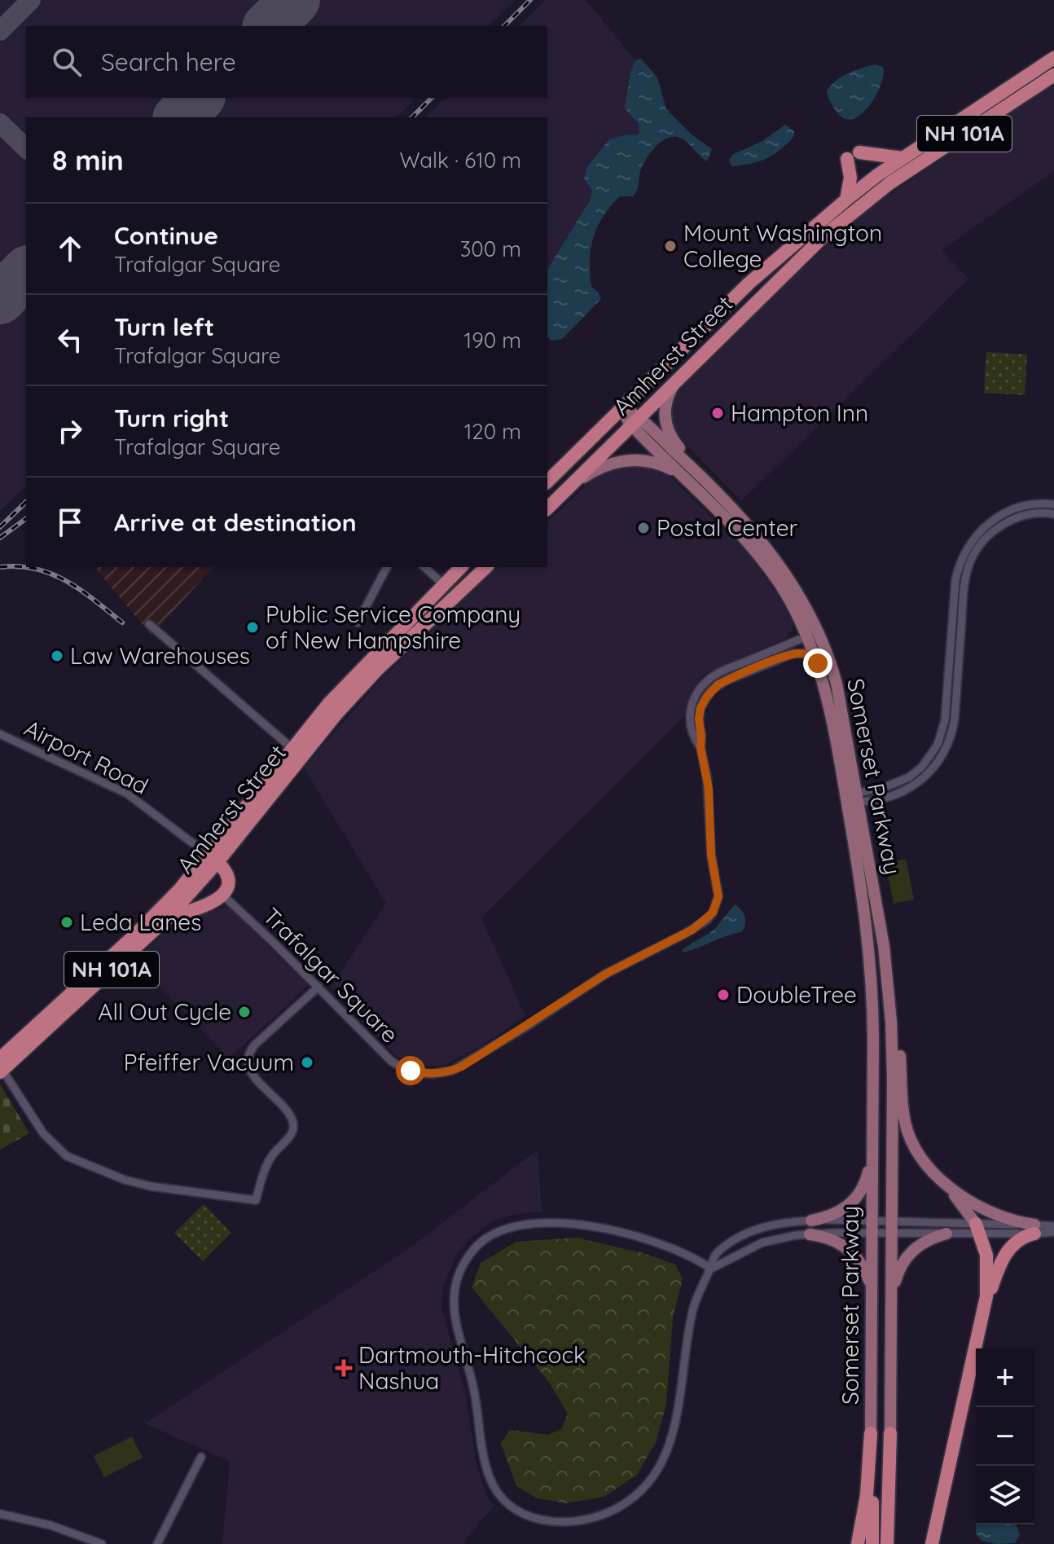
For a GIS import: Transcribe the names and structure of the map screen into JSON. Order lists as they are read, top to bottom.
{
  "streets": {
    "highway": ["NH 101A", "Amherst Street"],
    "main road": ["Somerset Parkway"],
    "street": ["Airport Road", "Trafalgar Square"]
  },
  "crossings": [
    ["Amherst Street", "Airport Road"],
    ["Amherst Street", "Somerset Parkway"],
    ["Somerset Parkway", "Trafalgar Square"]
  ],
  "places": {
    "other": [
      "Mount Washington College",
      "Hampton Inn",
      "Postal Center",
      "Public Service Company of New Hampshire",
      "Law Warehouses",
      "Leda Lanes",
      "DoubleTree",
      "All Out Cycle",
      "Pfeiffer Vacuum"
    ],
    "health": ["Dartmouth-Hitchcock Nashua"]
  },
  "page": {
    "search": "Search here",
    "heading": ["8 min", "Walk · 610 m"],
    "list": [
      ["Continue", "Trafalgar Square", "300 m"],
      ["Turn left", "Trafalgar Square", "190 m"],
      ["Turn right", "Trafalgar Square", "120 m"],
      "Arrive at destination"
    ],
    "map_buttons": ["+", "−"]
  }
}
